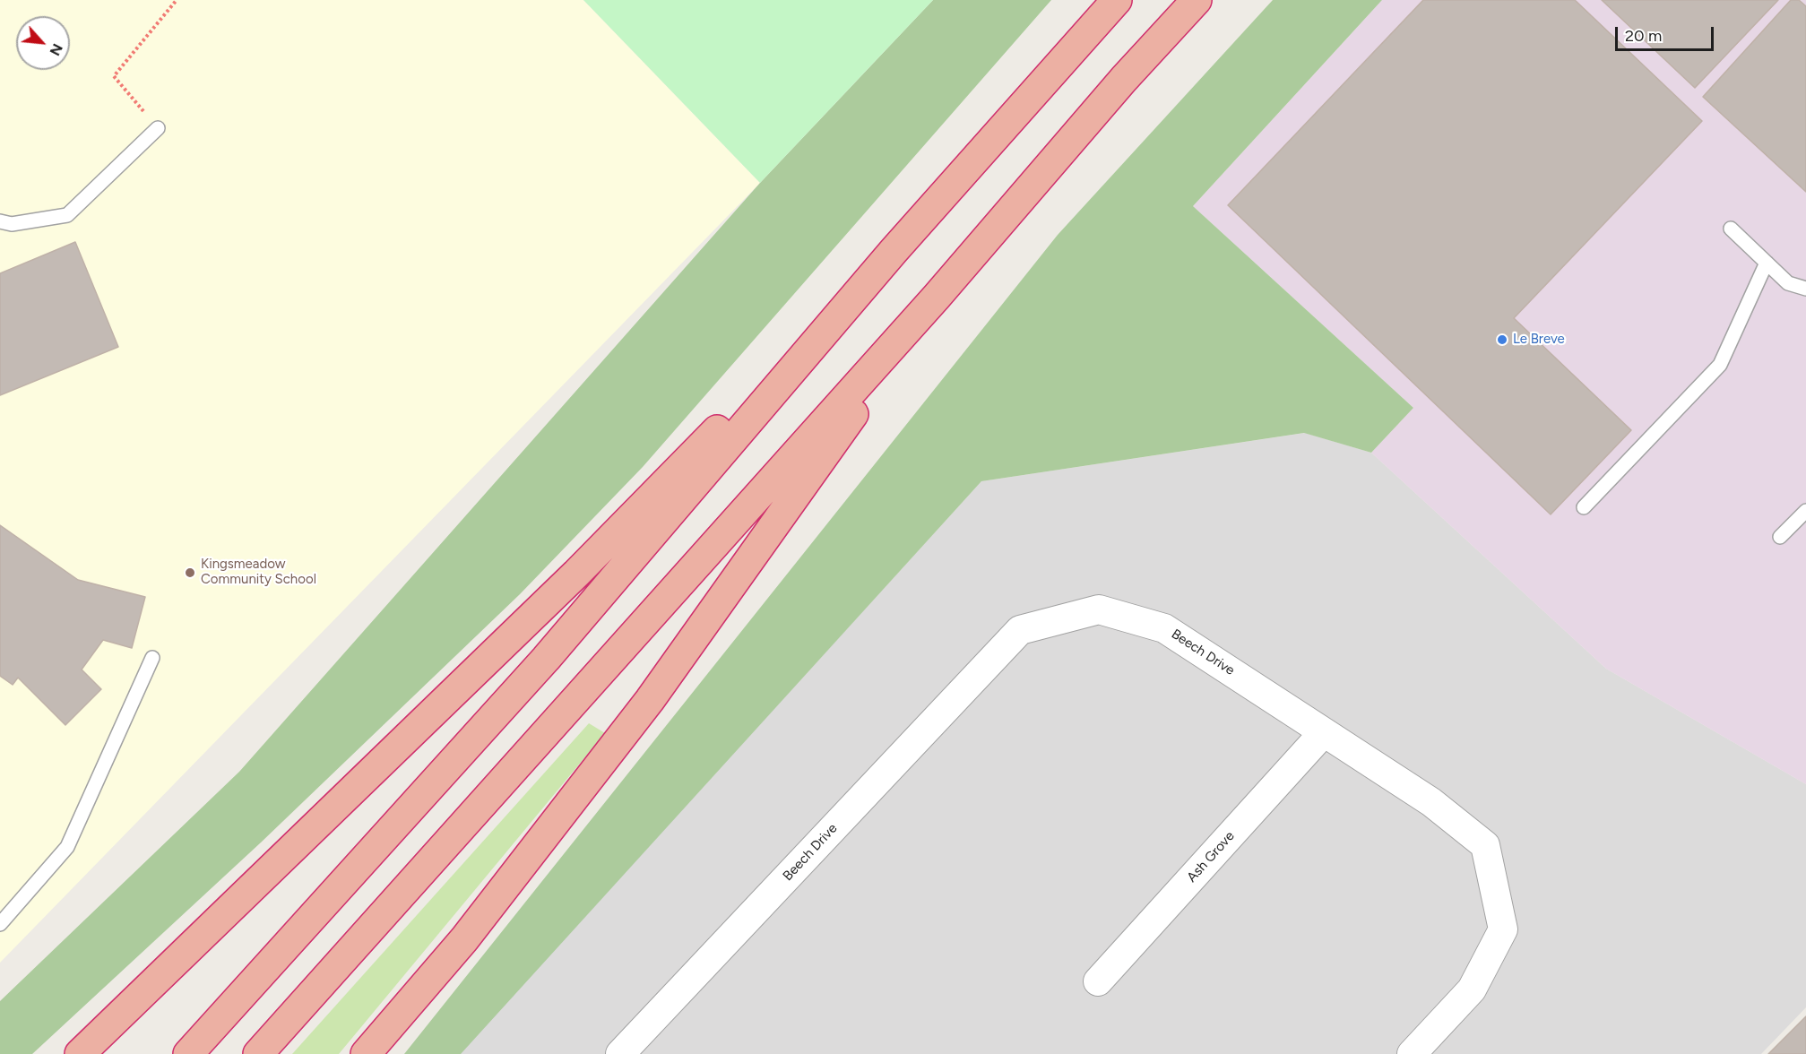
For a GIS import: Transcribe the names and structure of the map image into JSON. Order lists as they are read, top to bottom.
{
  "streets": {
    "street": ["Beech Drive", "Ash Grove"]
  },
  "crossings": [
    ["Beech Drive", "Ash Grove"]
  ],
  "places": ["Le Breve", "Kingsmeadow Community School"],
  "scale_bar": "20 m",
  "north": "bottom right"
}
